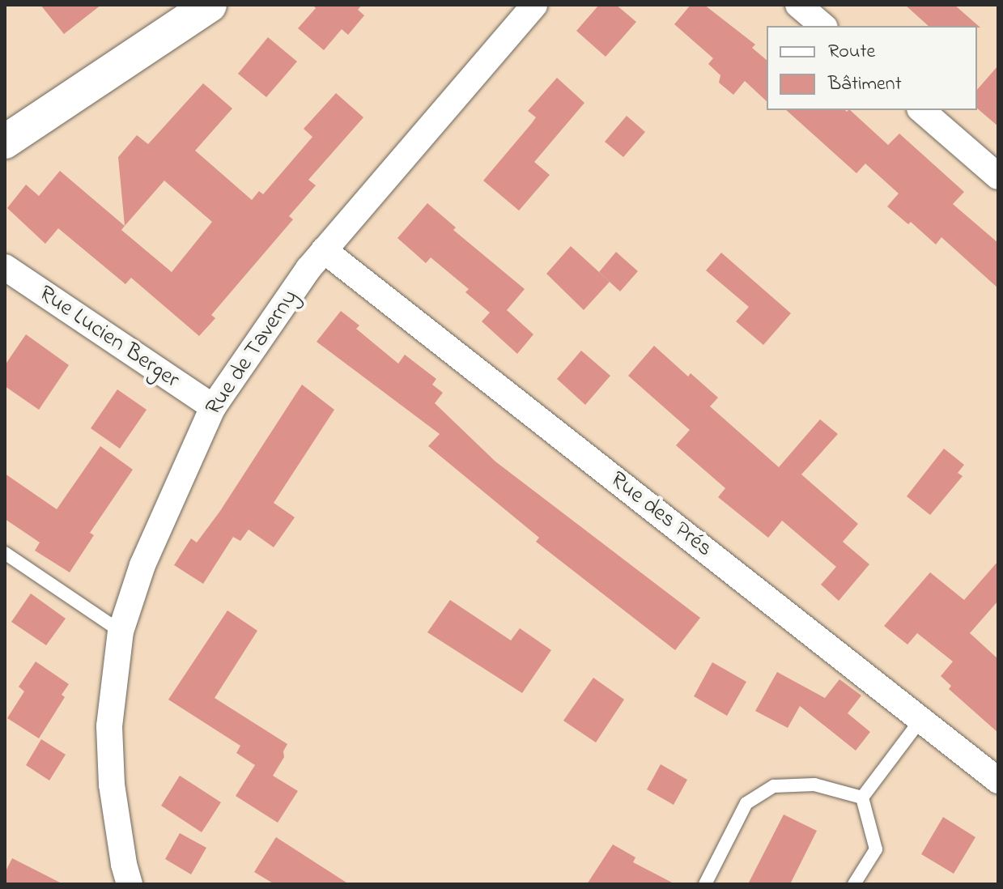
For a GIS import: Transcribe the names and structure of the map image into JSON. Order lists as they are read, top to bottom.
{
  "streets": {
    "street": ["Rue Lucien Berger", "Rue de Taverny", "Rue des Prés"]
  },
  "crossings": [
    ["Rue Lucien Berger", "Rue de Taverny"],
    ["Rue de Taverny", "Rue des Prés"]
  ],
  "legend": ["Route", "Bâtiment"]
}
